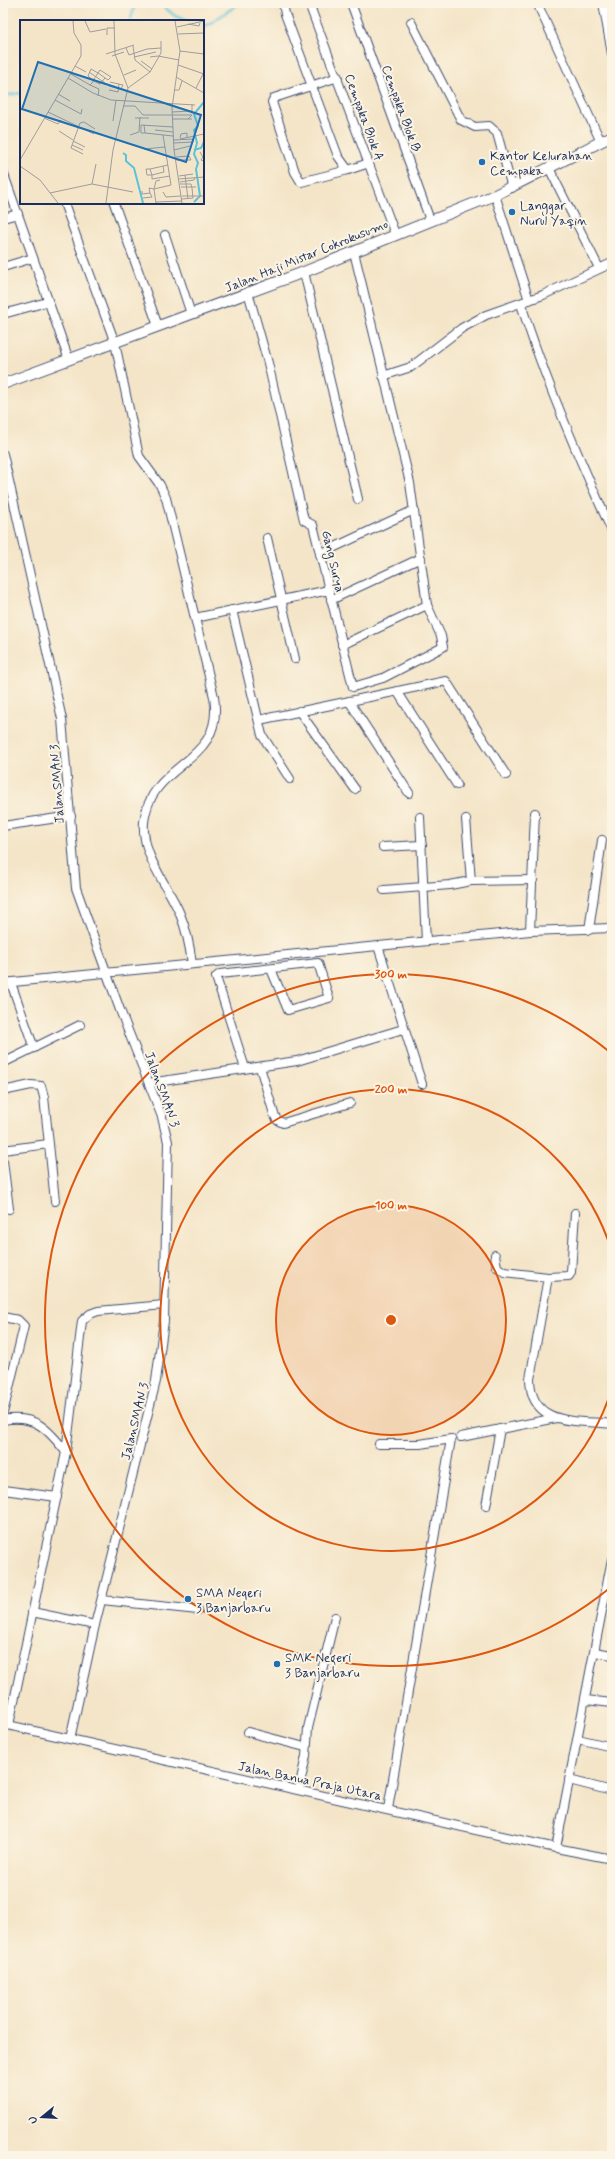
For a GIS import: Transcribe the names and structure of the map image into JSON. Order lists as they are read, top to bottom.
{
  "streets": {
    "main road": ["Jalan Haji Mistar Cokrokusumo"],
    "street": [
      "Cempaka Blok B",
      "Cempaka Blok A",
      "Gang Surya",
      "JalanSMAN 3",
      "Jalan Banua Praja Utara"
    ]
  },
  "crossings": [
    ["Cempaka Blok B", "Jalan Haji Mistar Cokrokusumo"],
    ["Cempaka Blok A", "Jalan Haji Mistar Cokrokusumo"],
    ["Jalan Haji Mistar Cokrokusumo", "Gang Surya"],
    ["JalanSMAN 3", "Jalan Banua Praja Utara"]
  ],
  "places": [
    "Kantor Kelurahan Cempaka",
    "Langgar Nurul Yaqin",
    "SMA Negeri 3 Banjarbaru",
    "SMK Negeri 3 Banjarbaru"
  ],
  "north": "left",
  "rings": ["300 m", "200 m", "100 m"]
}
